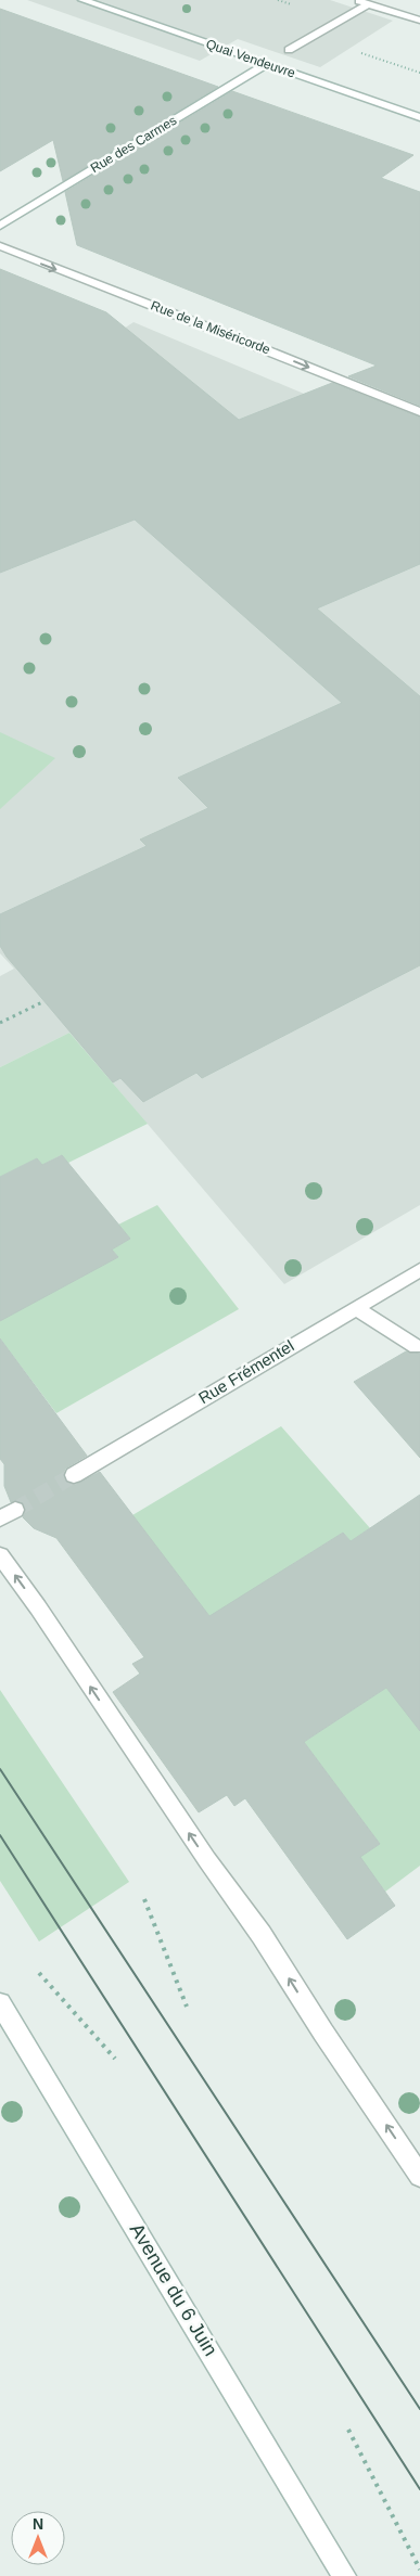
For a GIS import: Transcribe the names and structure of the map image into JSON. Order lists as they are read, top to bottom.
{
  "streets": {
    "street": [
      "Quai Vendeuvre",
      "Rue des Carmes",
      "Rue de la Miséricorde",
      "Rue Frémentel",
      "Avenue du 6 Juin"
    ]
  },
  "crossings": [
    ["Quai Vendeuvre", "Rue des Carmes"]
  ],
  "one_way": ["Rue de la Miséricorde"],
  "north": "top"
}
